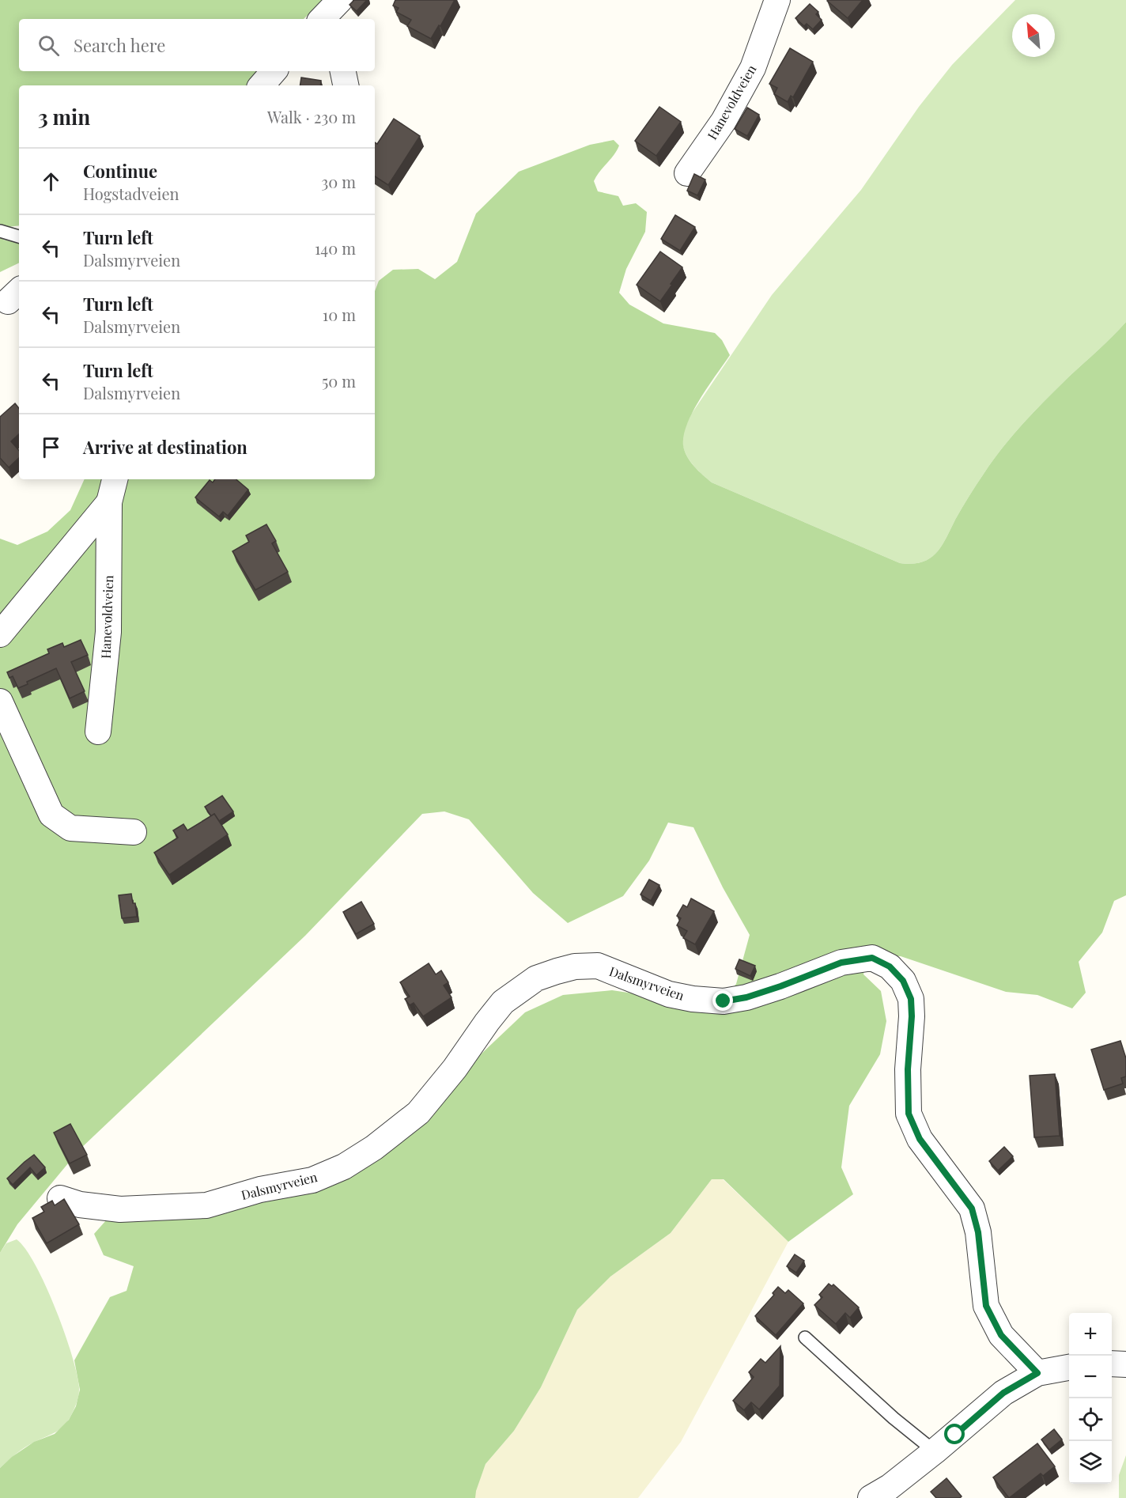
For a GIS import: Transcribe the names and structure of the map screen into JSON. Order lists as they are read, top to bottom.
{
  "streets": {
    "street": ["Hanevoldveien", "Dalsmyrveien"]
  },
  "north": "top left",
  "page": {
    "search": "Search here",
    "heading": ["3 min", "Walk · 230 m"],
    "list": [
      ["Continue", "Hogstadveien", "30 m"],
      ["Turn left", "Dalsmyrveien", "140 m"],
      ["Turn left", "Dalsmyrveien", "10 m"],
      ["Turn left", "Dalsmyrveien", "50 m"],
      "Arrive at destination"
    ],
    "map_buttons": ["+", "−"]
  }
}
